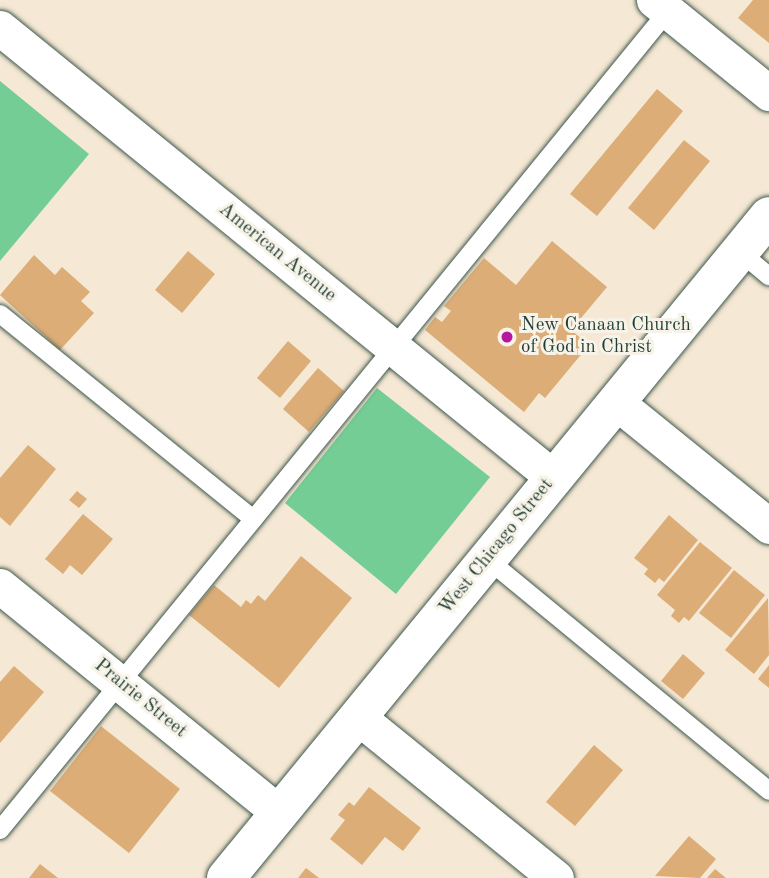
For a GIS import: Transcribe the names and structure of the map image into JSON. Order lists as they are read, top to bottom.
{
  "streets": {
    "street": ["American Avenue", "West Chicago Street", "Prairie Street"]
  },
  "crossings": [
    ["American Avenue", "West Chicago Street"],
    ["West Chicago Street", "Prairie Street"]
  ],
  "places": ["New Canaan Church of God in Christ"]
}
